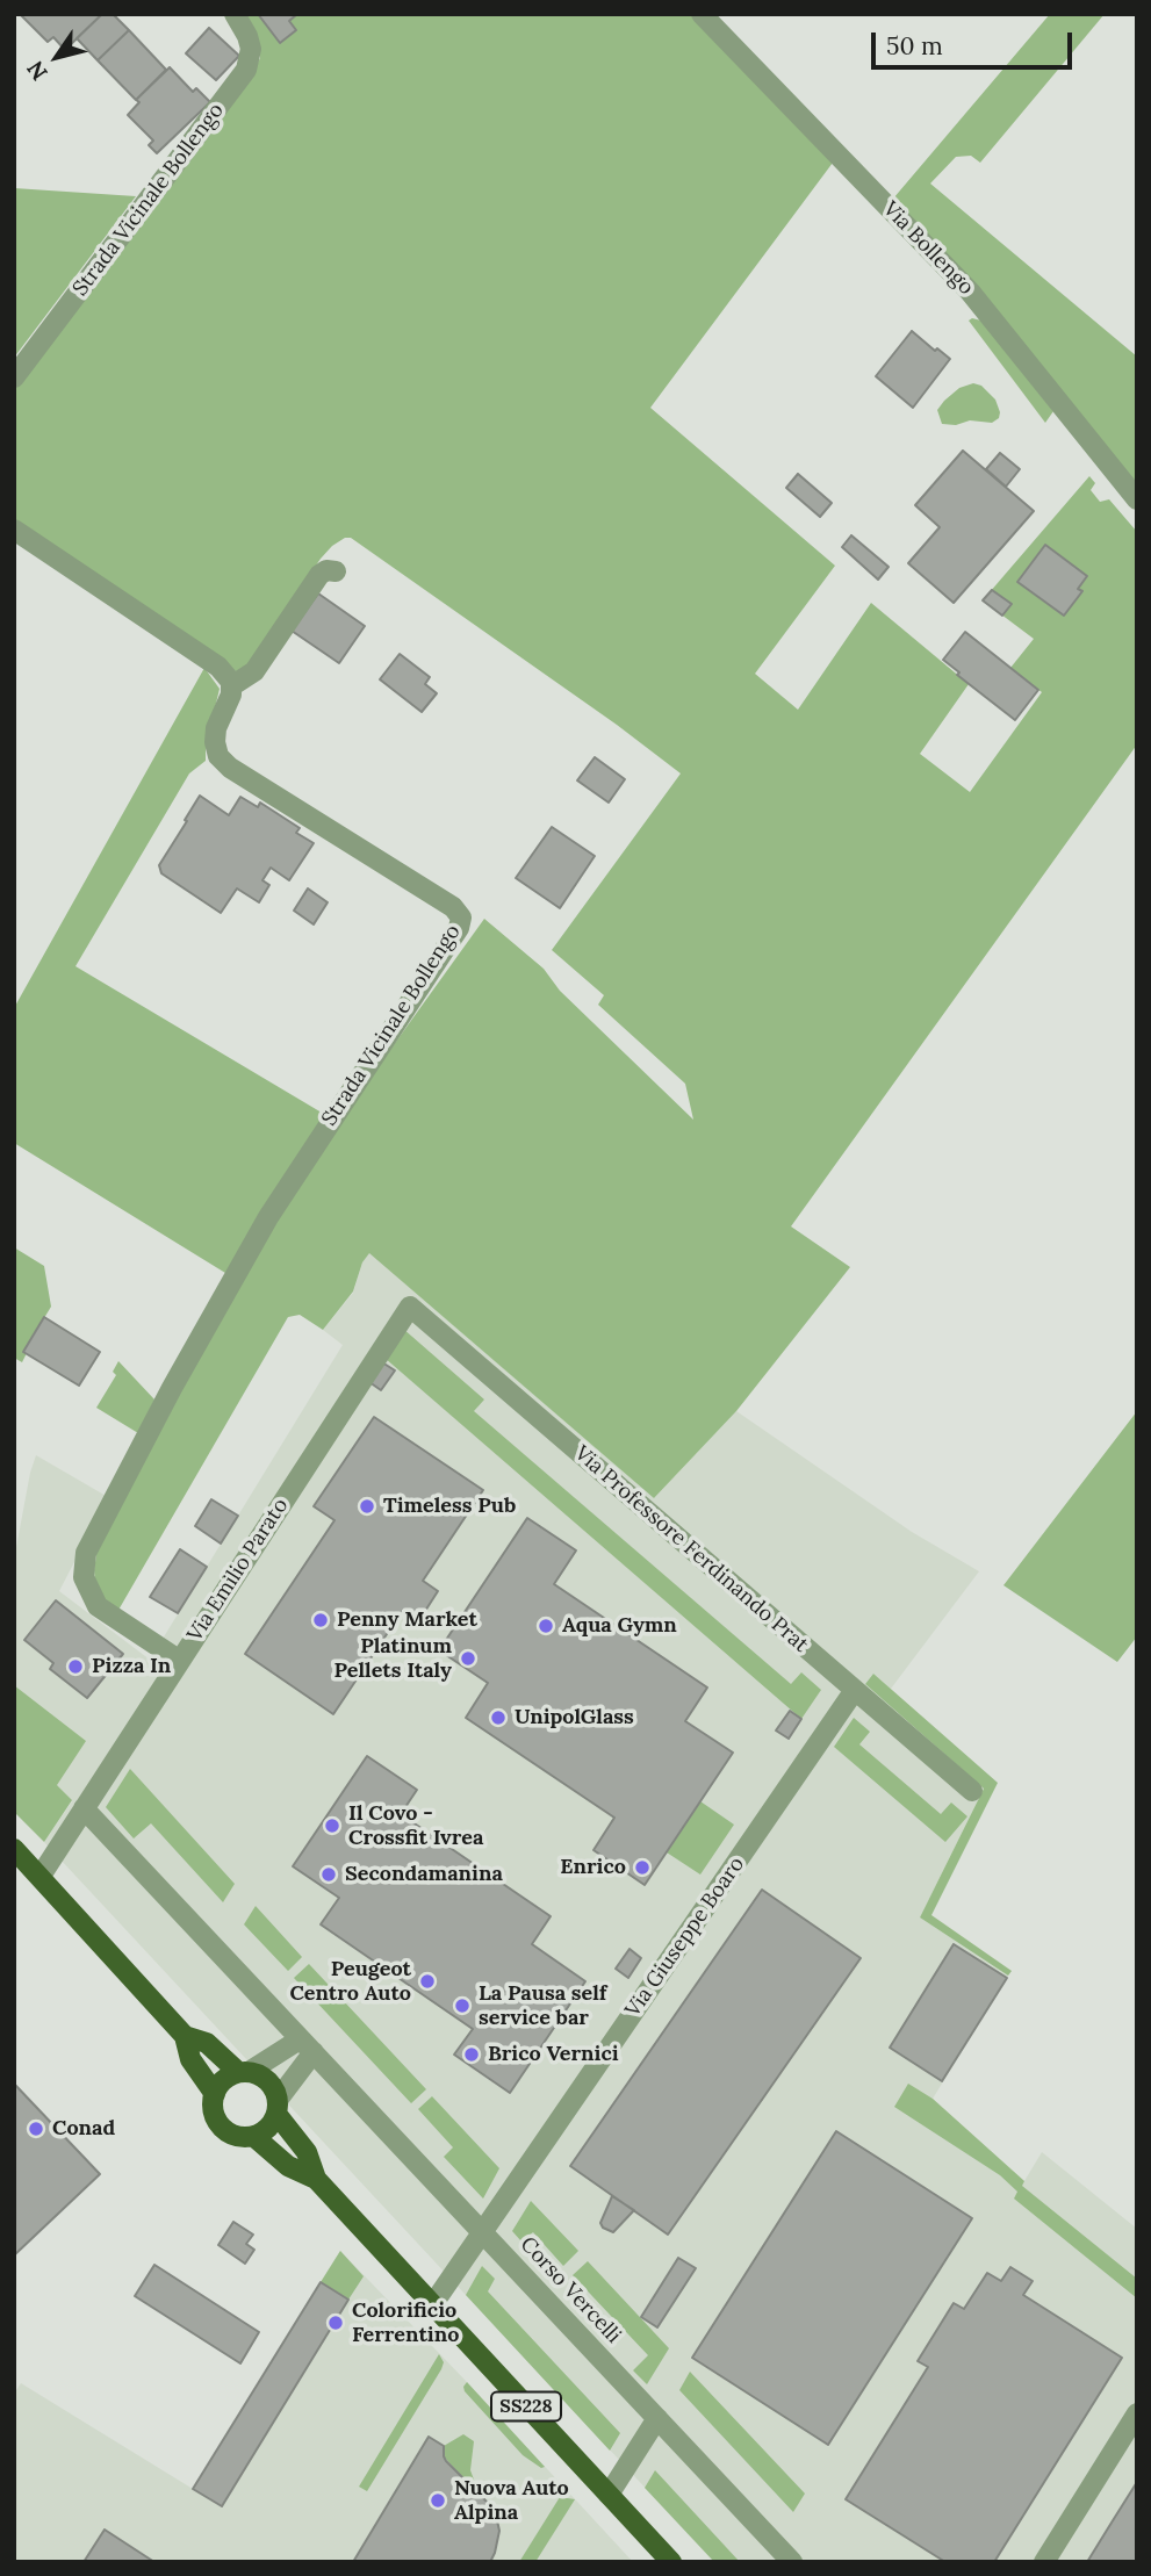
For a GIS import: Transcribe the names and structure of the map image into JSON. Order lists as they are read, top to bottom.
{
  "streets": {
    "main road": ["SS228"],
    "street": [
      "Strada Vicinale Bollengo",
      "Via Bollengo",
      "Via Professore Ferdinando Prat",
      "Via Emilio Parato",
      "Via Giuseppe Boaro",
      "Corso Vercelli"
    ]
  },
  "crossings": [
    ["Strada Vicinale Bollengo", "Via Emilio Parato"],
    ["Via Professore Ferdinando Prat", "Via Emilio Parato"],
    ["Via Professore Ferdinando Prat", "Via Giuseppe Boaro"],
    ["Via Emilio Parato", "Corso Vercelli"],
    ["Via Giuseppe Boaro", "Corso Vercelli"],
    ["Via Giuseppe Boaro", "SS228"]
  ],
  "places": [
    "Timeless Pub",
    "Penny Market",
    "Aqua Gymn",
    "Platinum Pellets Italy",
    "Pizza In",
    "UnipolGlass",
    "Il Covo - Crossfit Ivrea",
    "Enrico",
    "Secondamanina",
    "Peugeot Centro Auto",
    "La Pausa self service bar",
    "Brico Vernici",
    "Conad",
    "Colorificio Ferrentino",
    "Nuova Auto Alpina"
  ],
  "scale_bar": "50 m",
  "north": "bottom left"
}
